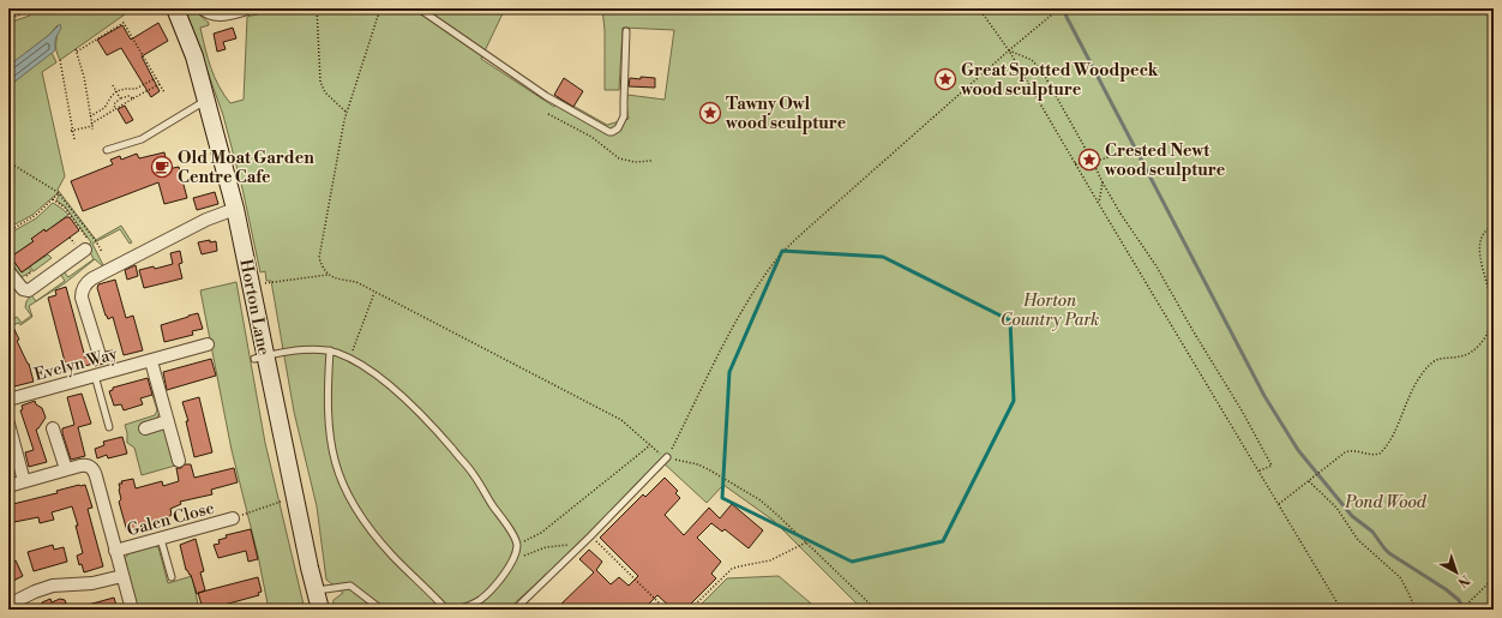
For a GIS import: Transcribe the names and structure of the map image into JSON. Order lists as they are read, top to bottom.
{
  "streets": {
    "street": ["Horton Lane", "Evelyn Way", "Galen Close"]
  },
  "parks": ["Horton Country Park", "Pond Wood"],
  "places": {
    "place": ["Great Spotted Woodpeck wood sculpture", "Tawny Owl wood sculpture", "Crested Newt wood sculpture"],
    "cafe": ["Old Moat Garden Centre Cafe"]
  },
  "north": "bottom right"
}
